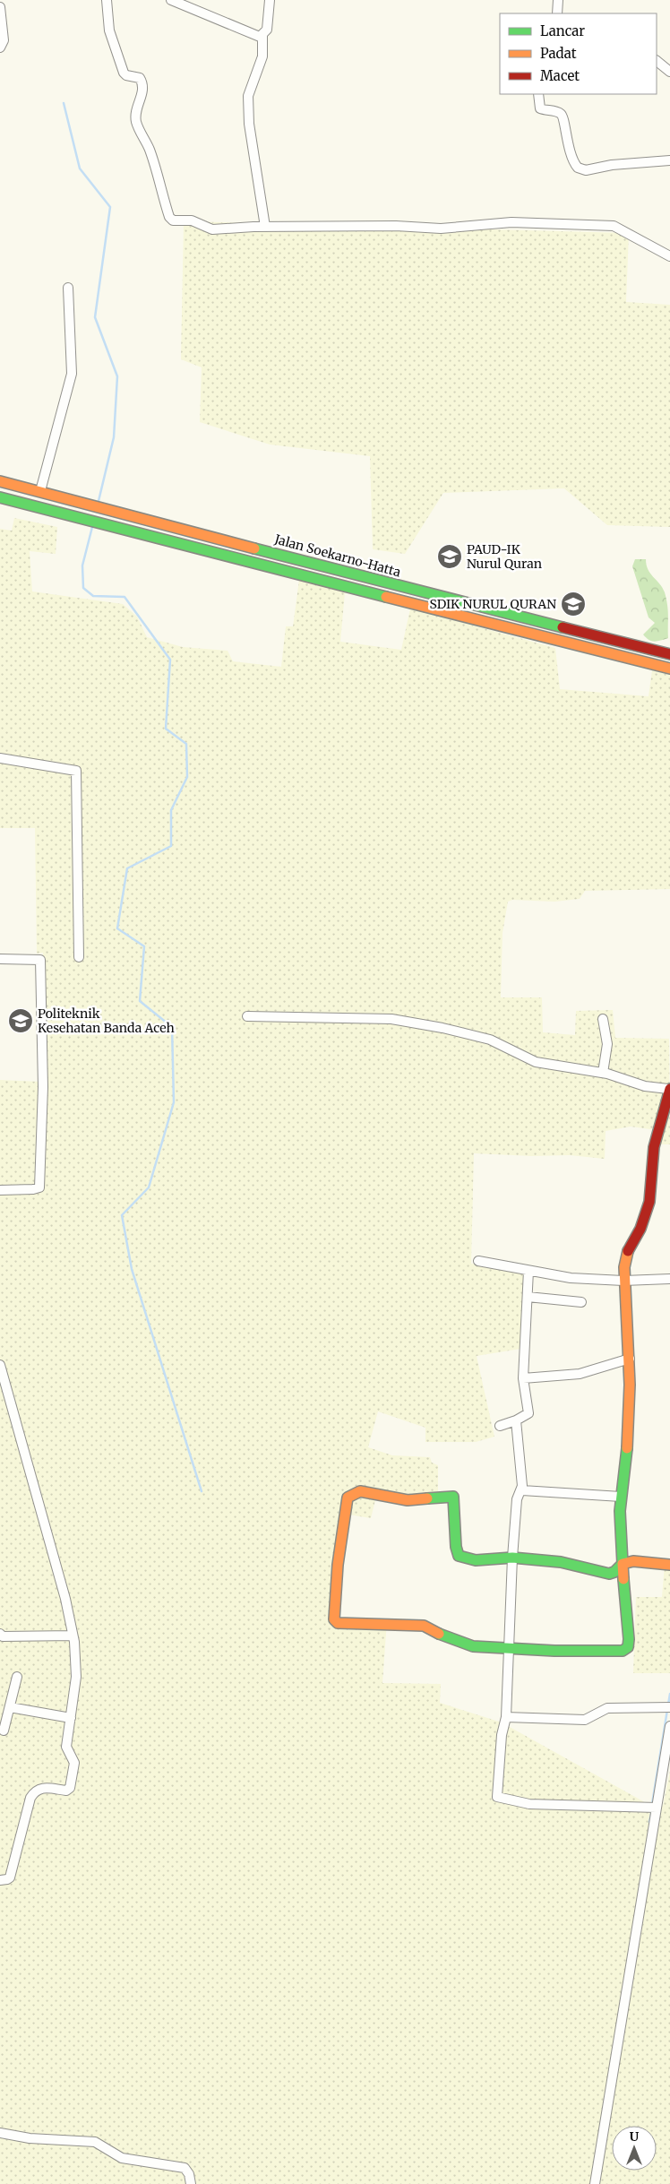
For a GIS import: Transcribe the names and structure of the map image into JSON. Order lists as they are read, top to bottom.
{
  "streets": {
    "main road": ["Jalan Soekarno-Hatta"]
  },
  "places": {
    "school or university": ["PAUD-IK Nurul Quran", "SDIK NURUL QURAN", "Politeknik Kesehatan Banda Aceh"]
  },
  "legend": ["Lancar", "Padat", "Macet"],
  "north": "top"
}
